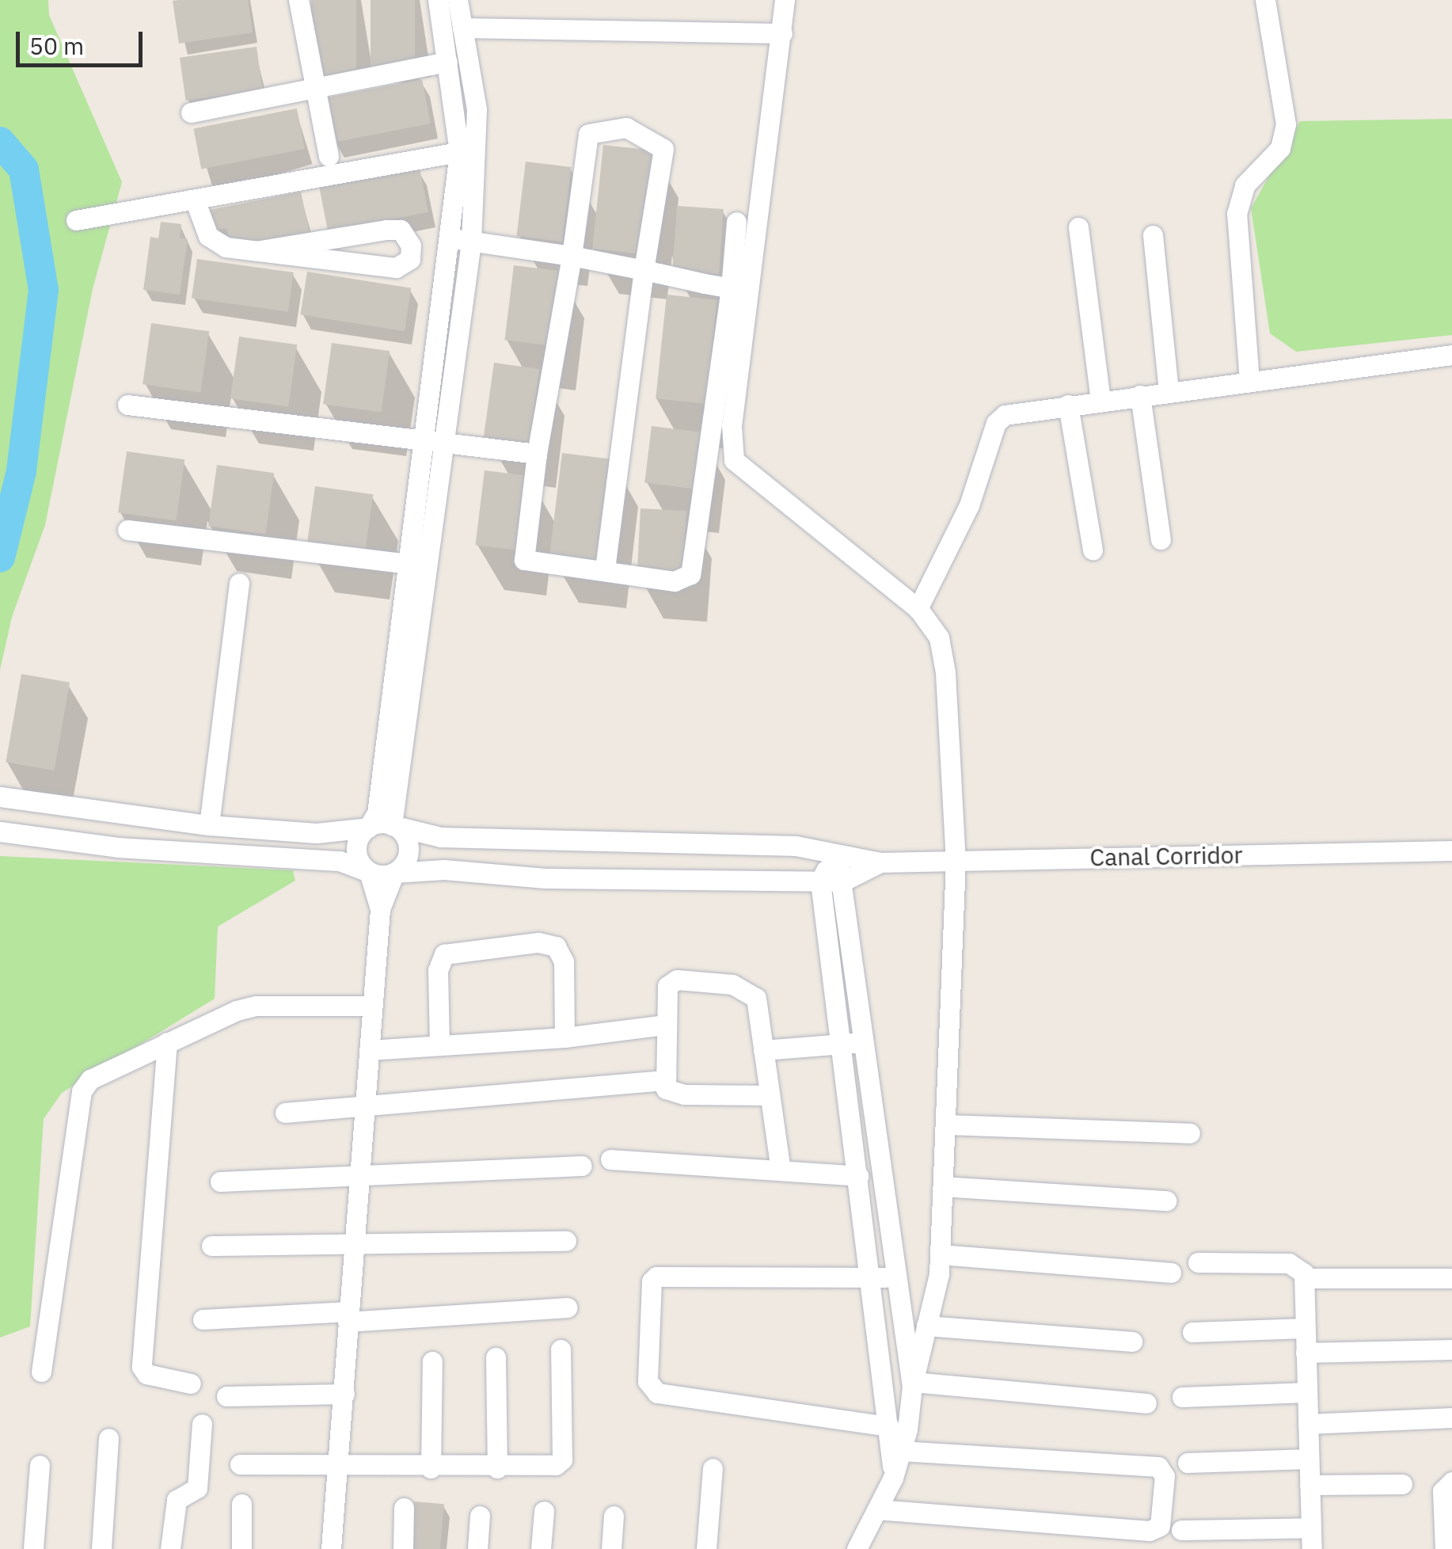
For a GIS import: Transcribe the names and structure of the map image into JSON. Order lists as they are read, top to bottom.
{
  "streets": {
    "street": ["Canal Corridor"]
  },
  "scale_bar": "50 m"
}
